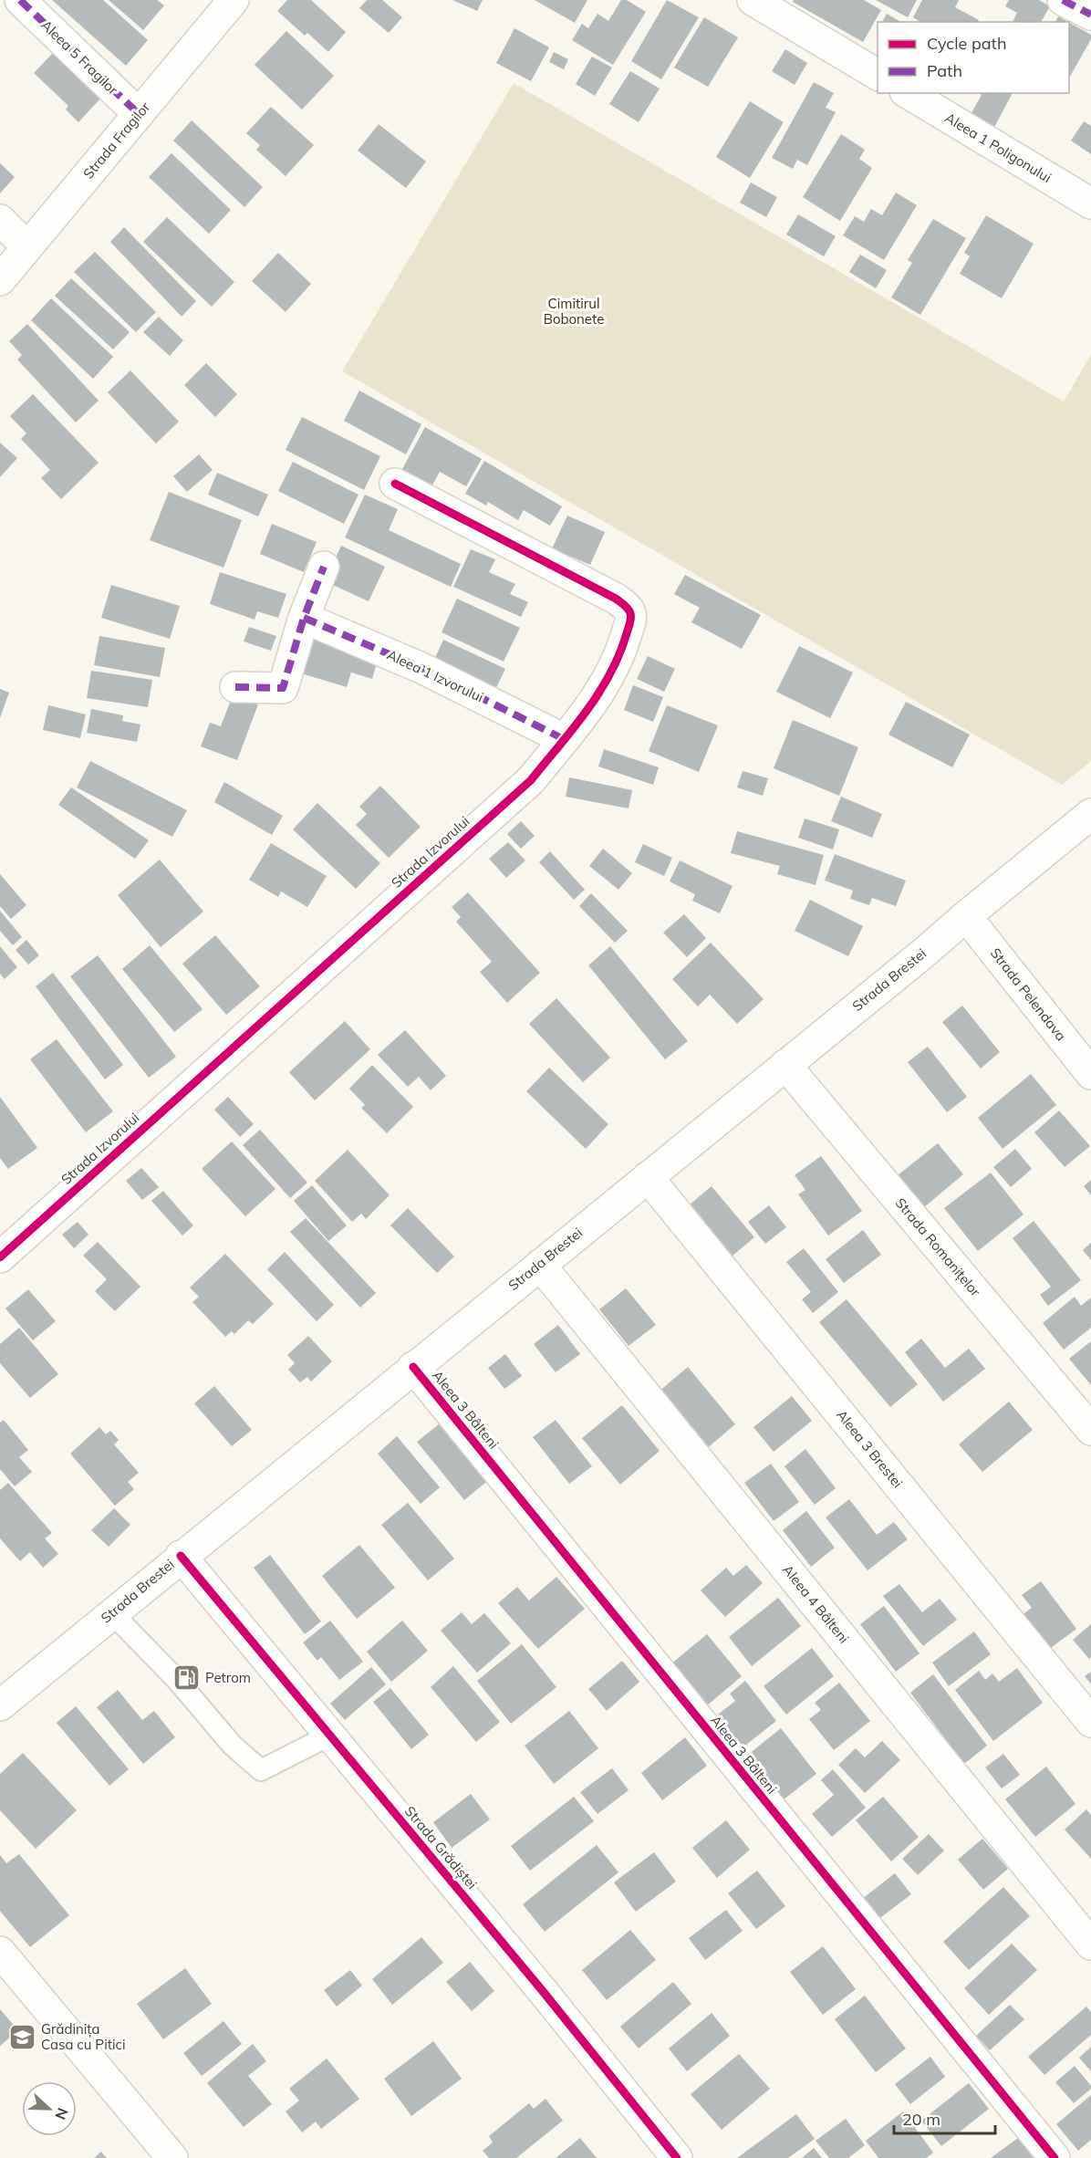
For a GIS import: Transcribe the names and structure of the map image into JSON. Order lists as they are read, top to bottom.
{
  "streets": {
    "street": [
      "Aleea 5 Fragilor",
      "Strada Fragilor",
      "Aleea 1 Poligonului",
      "Aleea 1 Izvorului",
      "Strada Izvorului",
      "Strada Brestei",
      "Strada Pelendava",
      "Strada Romanițelor",
      "Aleea 3 Bâlteni",
      "Aleea 3 Brestei",
      "Aleea 4 Bâlteni",
      "Strada Grădiștei"
    ]
  },
  "crossings": [
    ["Aleea 5 Fragilor", "Strada Fragilor"],
    ["Aleea 1 Izvorului", "Strada Izvorului"],
    ["Strada Brestei", "Strada Pelendava"],
    ["Strada Brestei", "Strada Romanițelor"],
    ["Strada Brestei", "Aleea 3 Bâlteni"],
    ["Strada Brestei", "Aleea 3 Brestei"],
    ["Strada Brestei", "Aleea 4 Bâlteni"],
    ["Strada Brestei", "Strada Grădiștei"]
  ],
  "parks": ["Cimitirul Bobonete"],
  "places": {
    "fuel station": ["Petrom"],
    "school or university": ["Grădinița Casa cu Pitici"]
  },
  "legend": ["Cycle path", "Path"],
  "scale_bar": "20 m",
  "north": "right"
}
